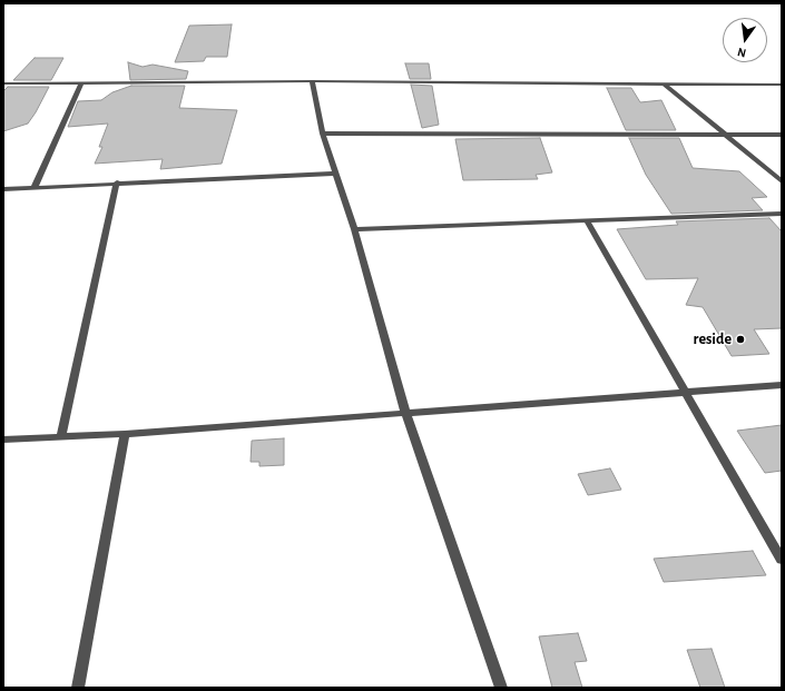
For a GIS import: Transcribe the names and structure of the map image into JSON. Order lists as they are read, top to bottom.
{
  "places": ["reside"],
  "north": "bottom"
}
